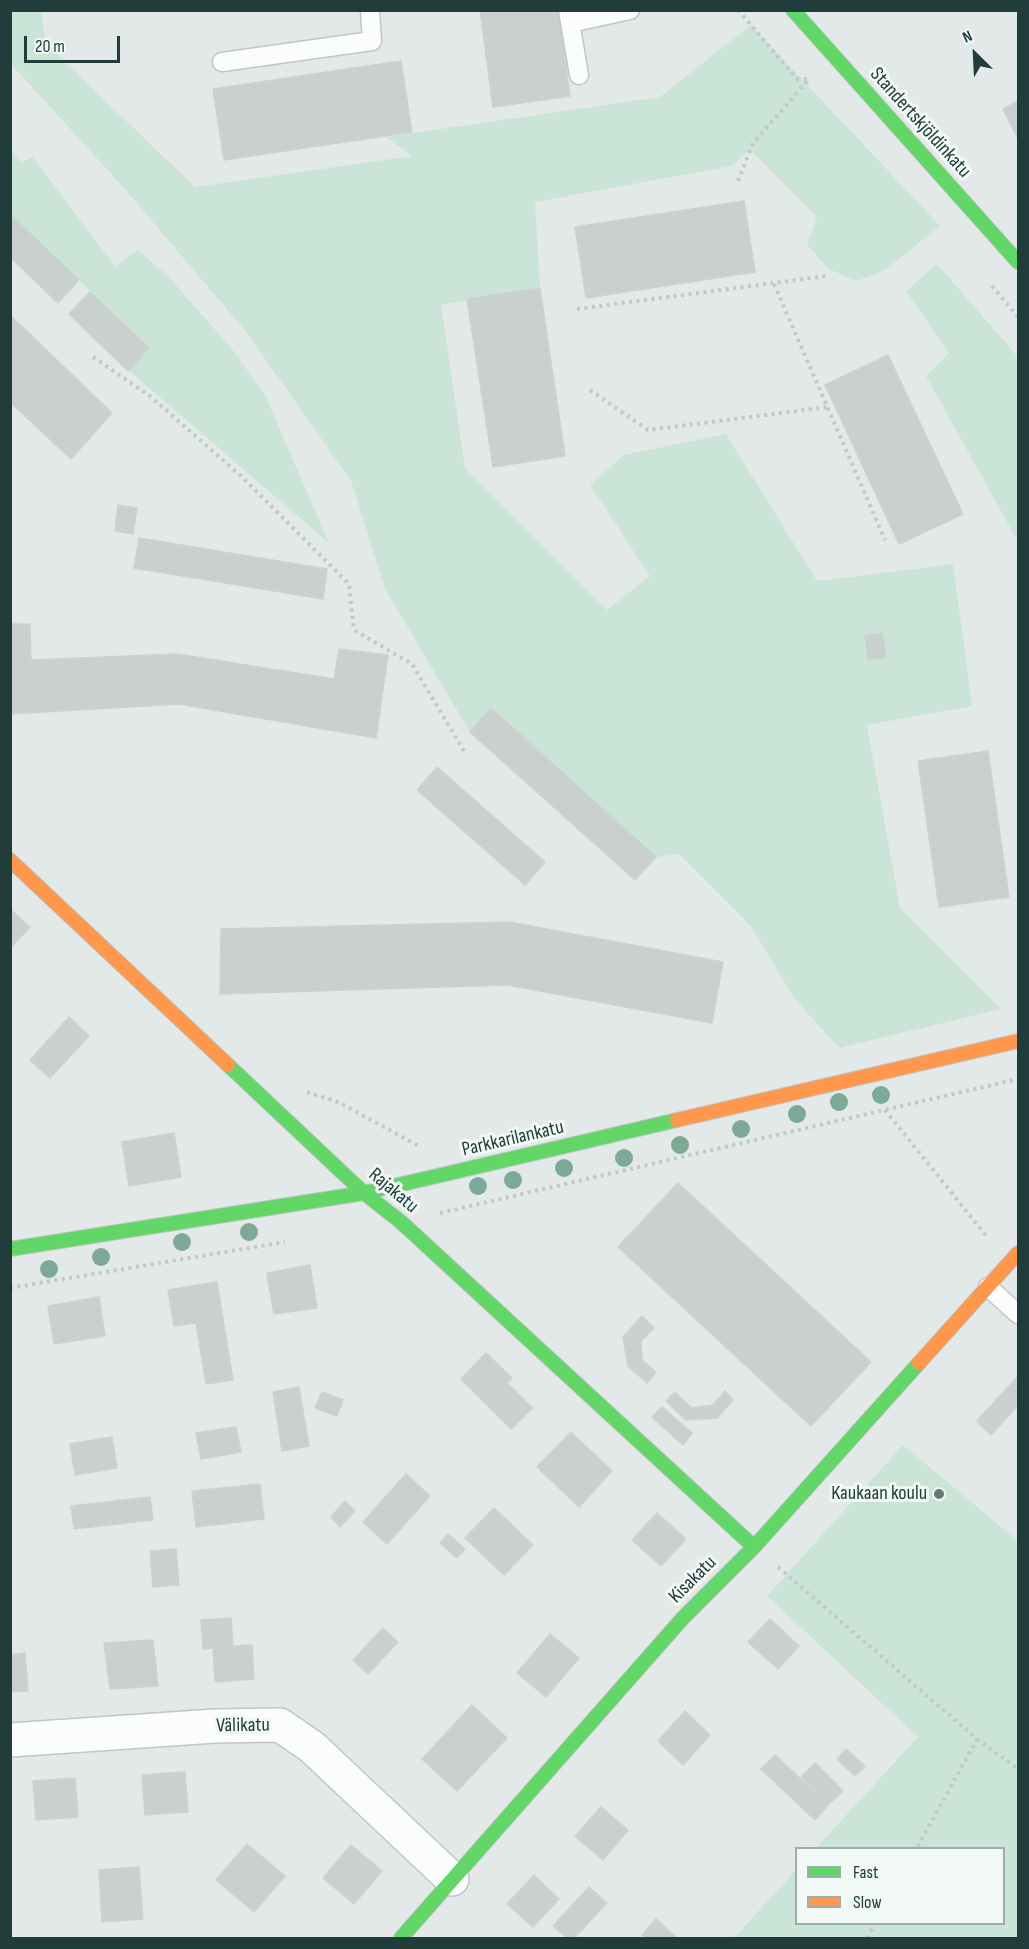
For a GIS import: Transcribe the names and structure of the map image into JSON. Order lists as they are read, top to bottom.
{
  "streets": {
    "street": [
      "Standertskjöldinkatu",
      "Parkkarilankatu",
      "Rajakatu",
      "Kisakatu",
      "Välikatu"
    ]
  },
  "crossings": [
    ["Parkkarilankatu", "Rajakatu"],
    ["Rajakatu", "Kisakatu"],
    ["Kisakatu", "Välikatu"]
  ],
  "places": ["Kaukaan koulu"],
  "legend": ["Fast", "Slow"],
  "scale_bar": "20 m",
  "north": "top left"
}
